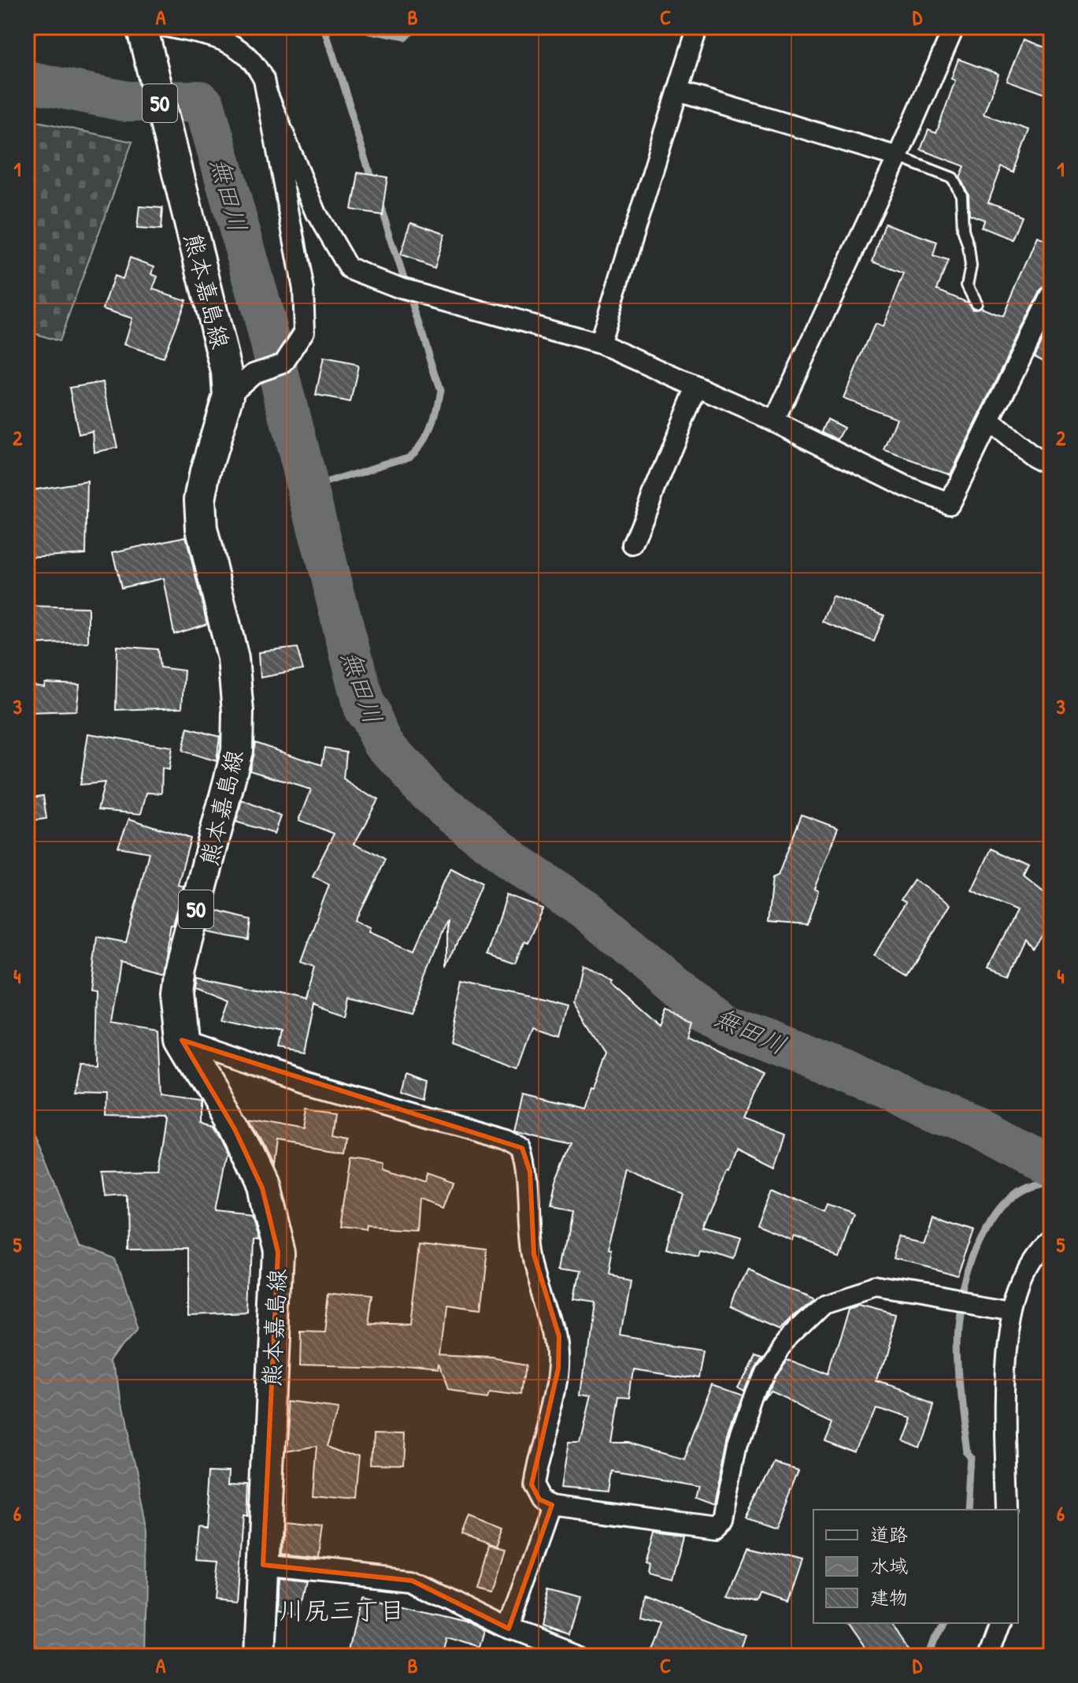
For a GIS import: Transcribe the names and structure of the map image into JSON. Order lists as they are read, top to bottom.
{
  "streets": {
    "main road": ["50", "熊本嘉島線"]
  },
  "districts": ["川尻三丁目"],
  "water": ["無田川"],
  "legend": ["道路", "水域", "建物"],
  "grid": {
    "columns": [
      "A",
      "B",
      "C",
      "D"
    ],
    "rows": [
      "1",
      "2",
      "3",
      "4",
      "5",
      "6"
    ]
  }
}
